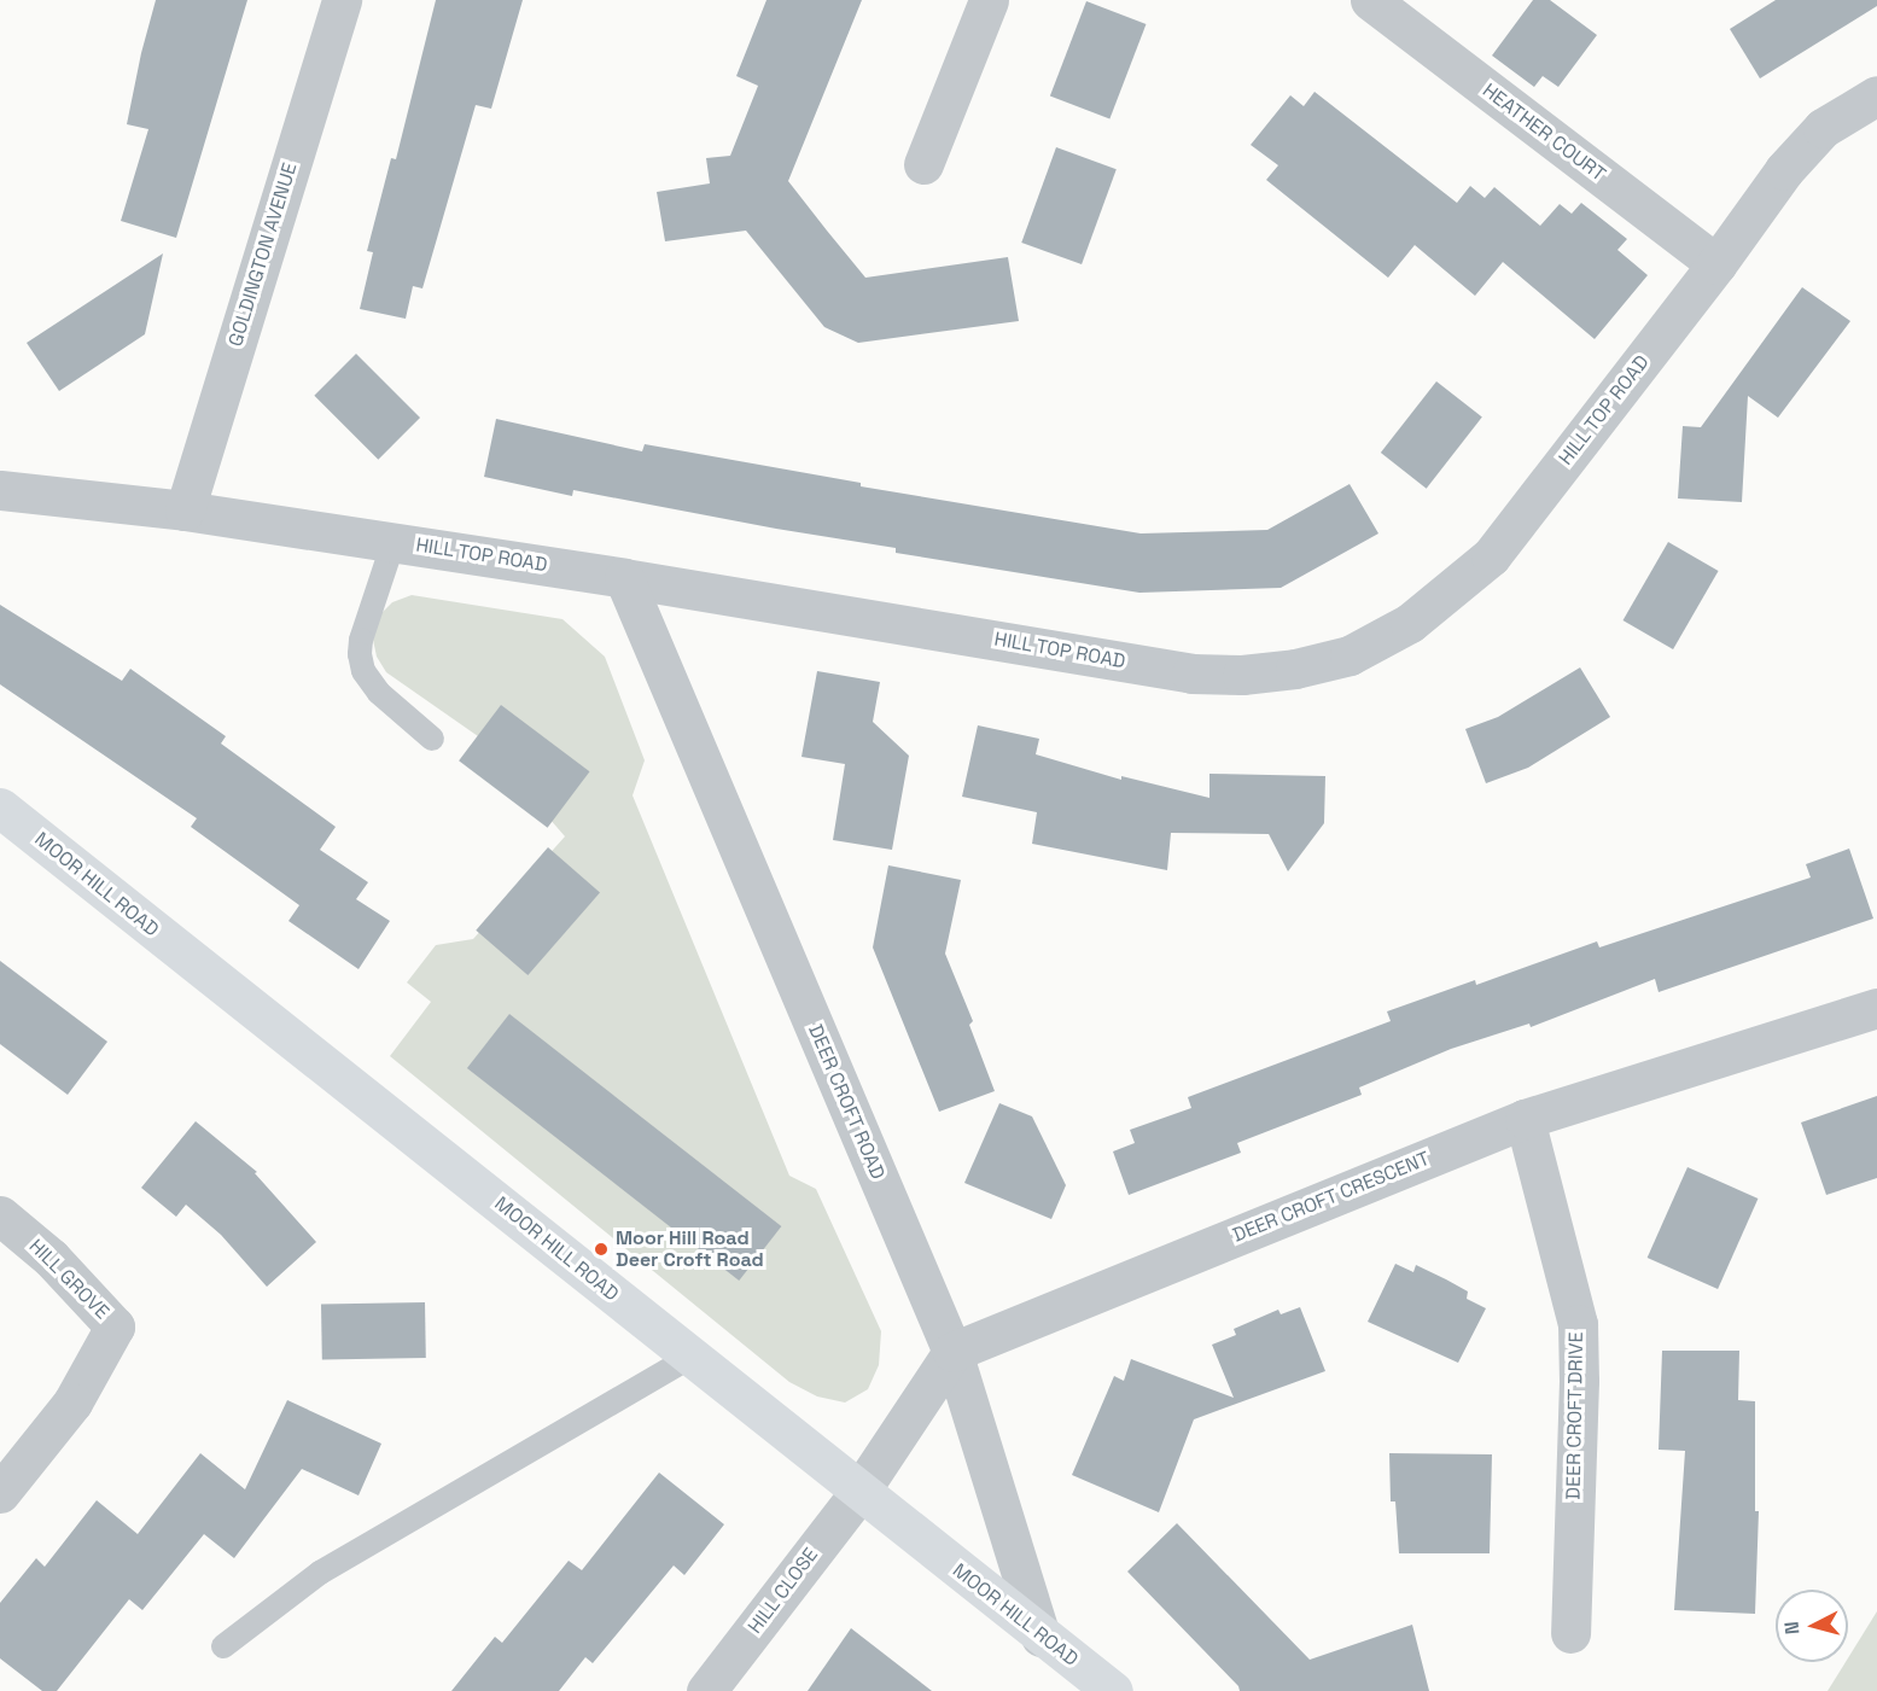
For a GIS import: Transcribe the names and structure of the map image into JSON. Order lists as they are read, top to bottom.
{
  "streets": {
    "street": [
      "HEATHER COURT",
      "GOLDINGTON AVENUE",
      "HILL TOP ROAD",
      "MOOR HILL ROAD",
      "DEER CROFT ROAD",
      "DEER CROFT CRESCENT",
      "HILL GROVE",
      "DEER CROFT DRIVE",
      "HILL CLOSE"
    ]
  },
  "crossings": [
    ["HEATHER COURT", "HILL TOP ROAD"],
    ["GOLDINGTON AVENUE", "HILL TOP ROAD"],
    ["HILL TOP ROAD", "DEER CROFT ROAD"],
    ["MOOR HILL ROAD", "DEER CROFT ROAD"],
    ["MOOR HILL ROAD", "HILL CLOSE"],
    ["DEER CROFT ROAD", "DEER CROFT CRESCENT"],
    ["DEER CROFT CRESCENT", "DEER CROFT DRIVE"]
  ],
  "places": ["Moor Hill Road Deer Croft Road"],
  "north": "left"
}
